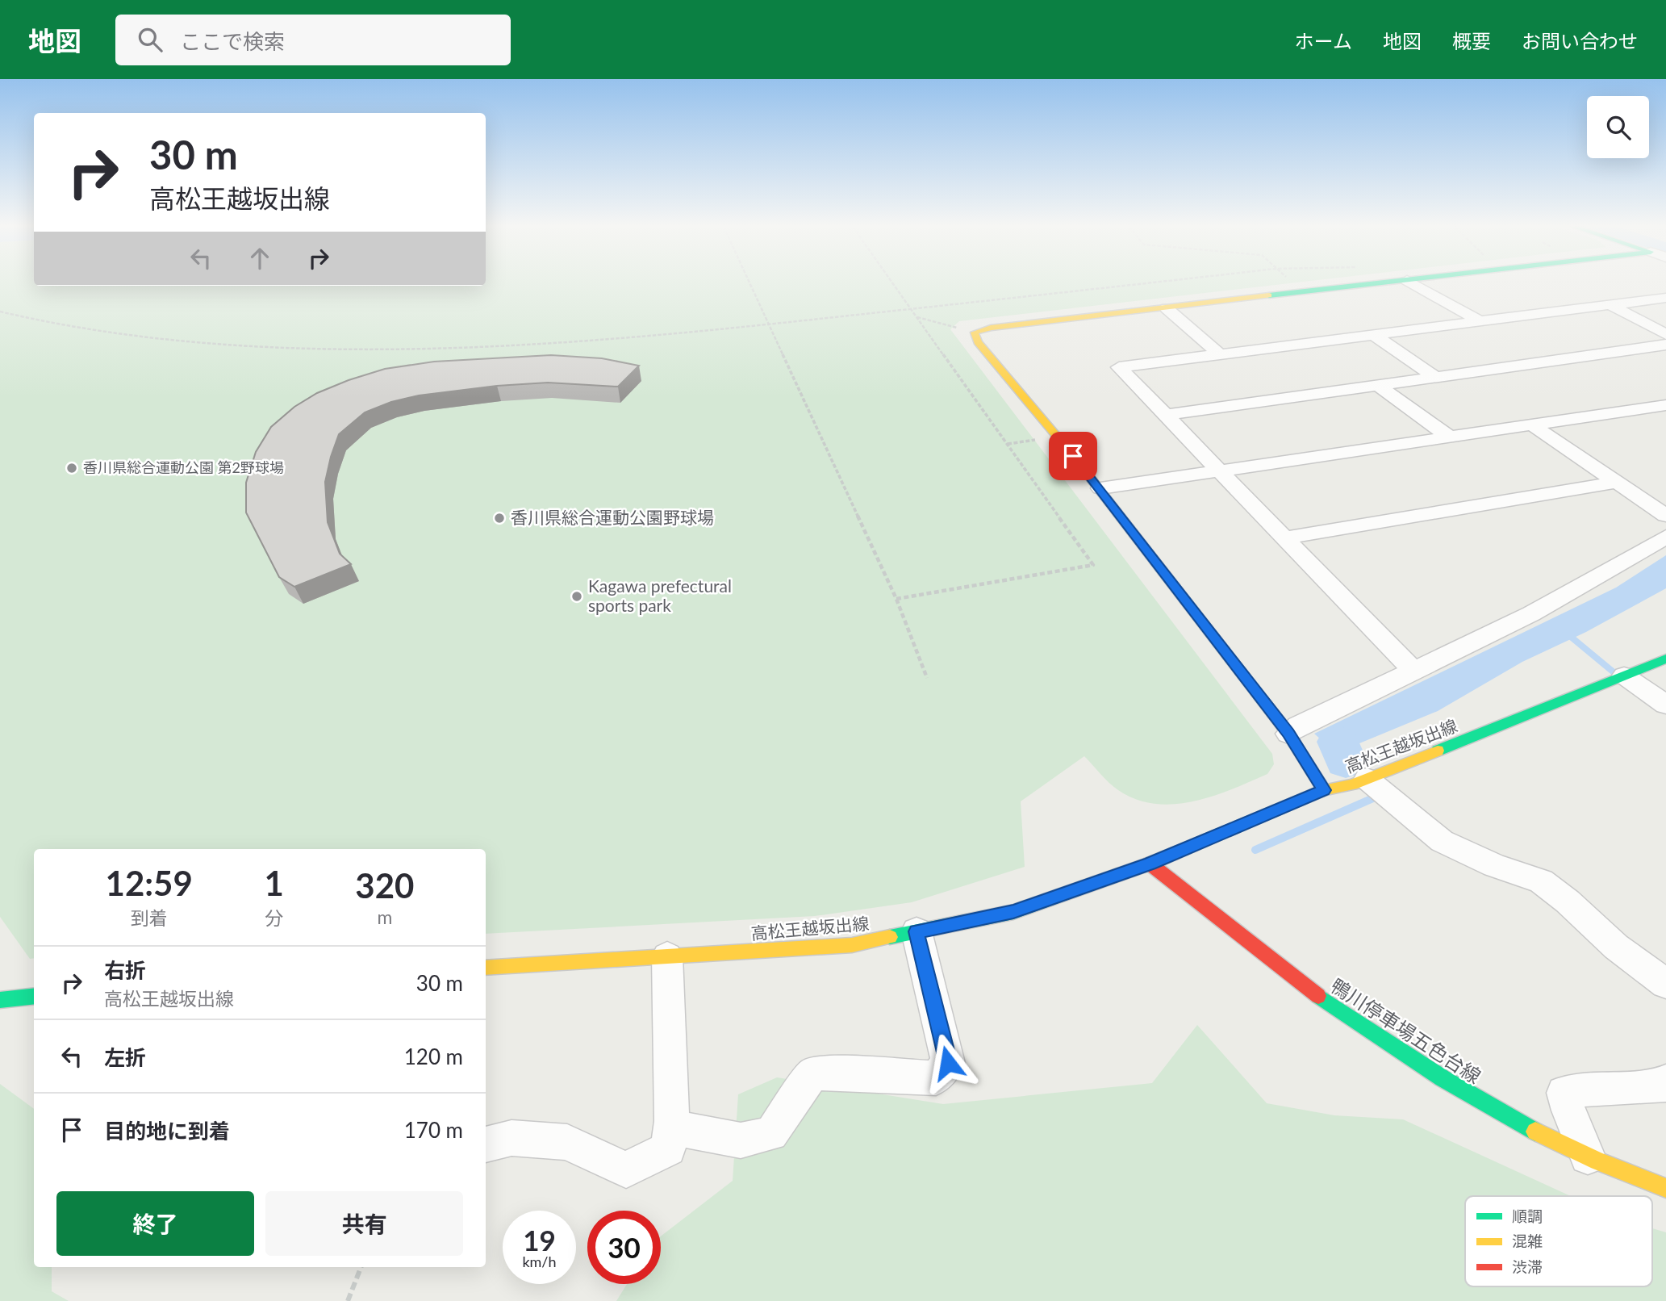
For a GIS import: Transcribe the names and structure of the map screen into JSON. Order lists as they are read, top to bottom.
{
  "streets": {
    "street": ["高松王越坂出線", "鴨川停車場五色台線"]
  },
  "crossings": [
    ["高松王越坂出線", "鴨川停車場五色台線"]
  ],
  "places": ["香川県総合運動公園 第2野球場", "香川県総合運動公園野球場", "Kagawa prefectural sports park"],
  "legend": ["順調", "混雑", "渋滞"],
  "page": {
    "header": "地図",
    "search": "ここで検索",
    "nav": [
      "ホーム",
      "地図",
      "概要",
      "お問い合わせ"
    ],
    "turn": ["30 m", "高松王越坂出線"],
    "eta": [
      "12:59",
      "到着",
      "1",
      "分",
      "320",
      "m"
    ],
    "list": [
      {
        "name": "右折",
        "note": "高松王越坂出線",
        "value": "30 m"
      },
      {
        "name": "左折",
        "value": "120 m"
      },
      {
        "name": "目的地に到着",
        "value": "170 m"
      }
    ],
    "buttons": ["終了", "共有"],
    "speed": "19 km/h",
    "limit": "30"
  }
}
